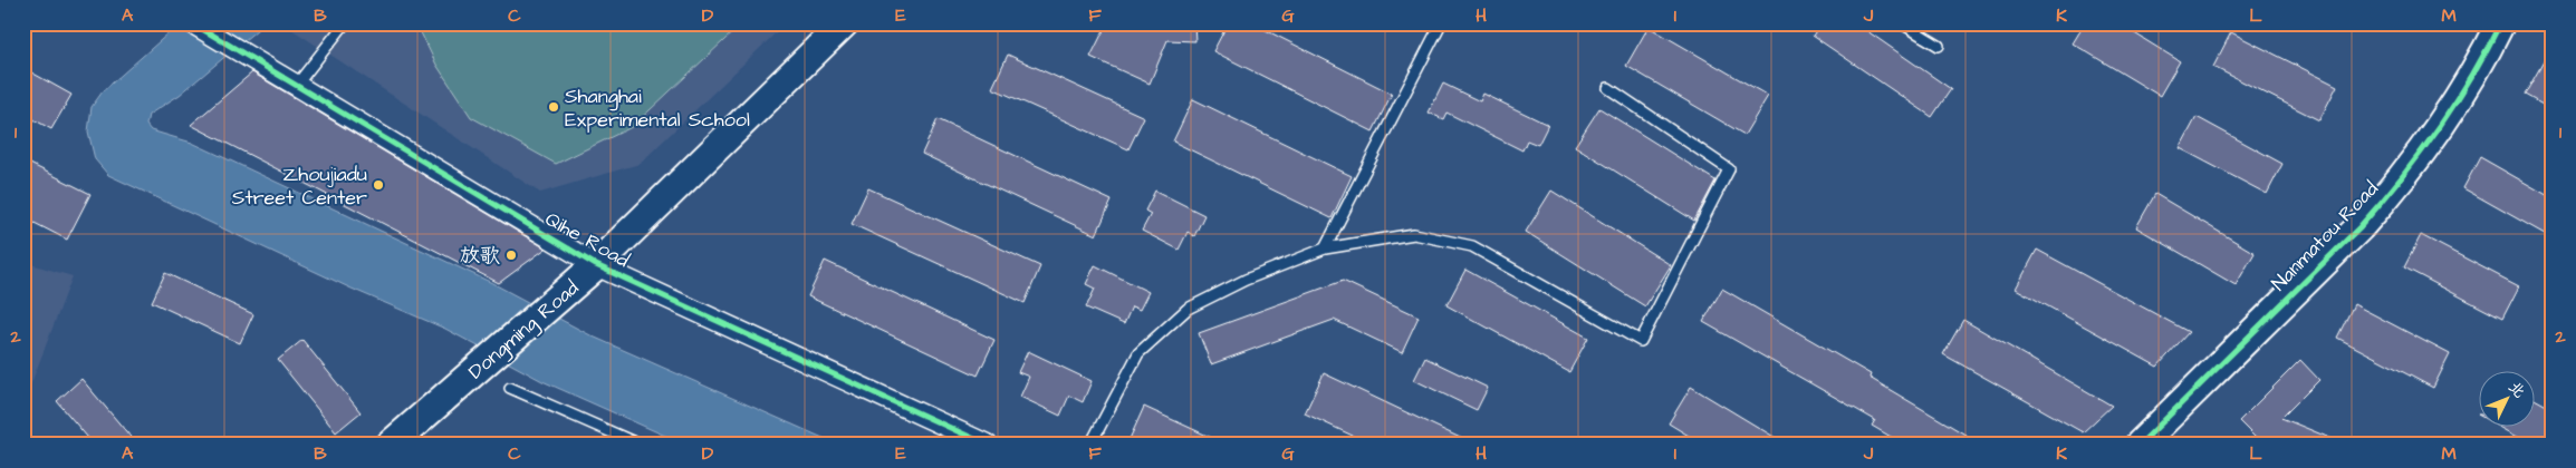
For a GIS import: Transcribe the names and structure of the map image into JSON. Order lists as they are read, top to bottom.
{
  "streets": {
    "main road": ["Nanmatou Road", "Dongming Road"],
    "street": ["Qihe Road"]
  },
  "crossings": [
    ["Qihe Road", "Dongming Road"]
  ],
  "places": ["Shanghai Experimental School", "Zhoujiadu Street Center", "放歌"],
  "north": "top right",
  "grid": {
    "columns": [
      "A",
      "B",
      "C",
      "D",
      "E",
      "F",
      "G",
      "H",
      "I",
      "J",
      "K",
      "L",
      "M"
    ],
    "rows": ["1", "2"]
  }
}
